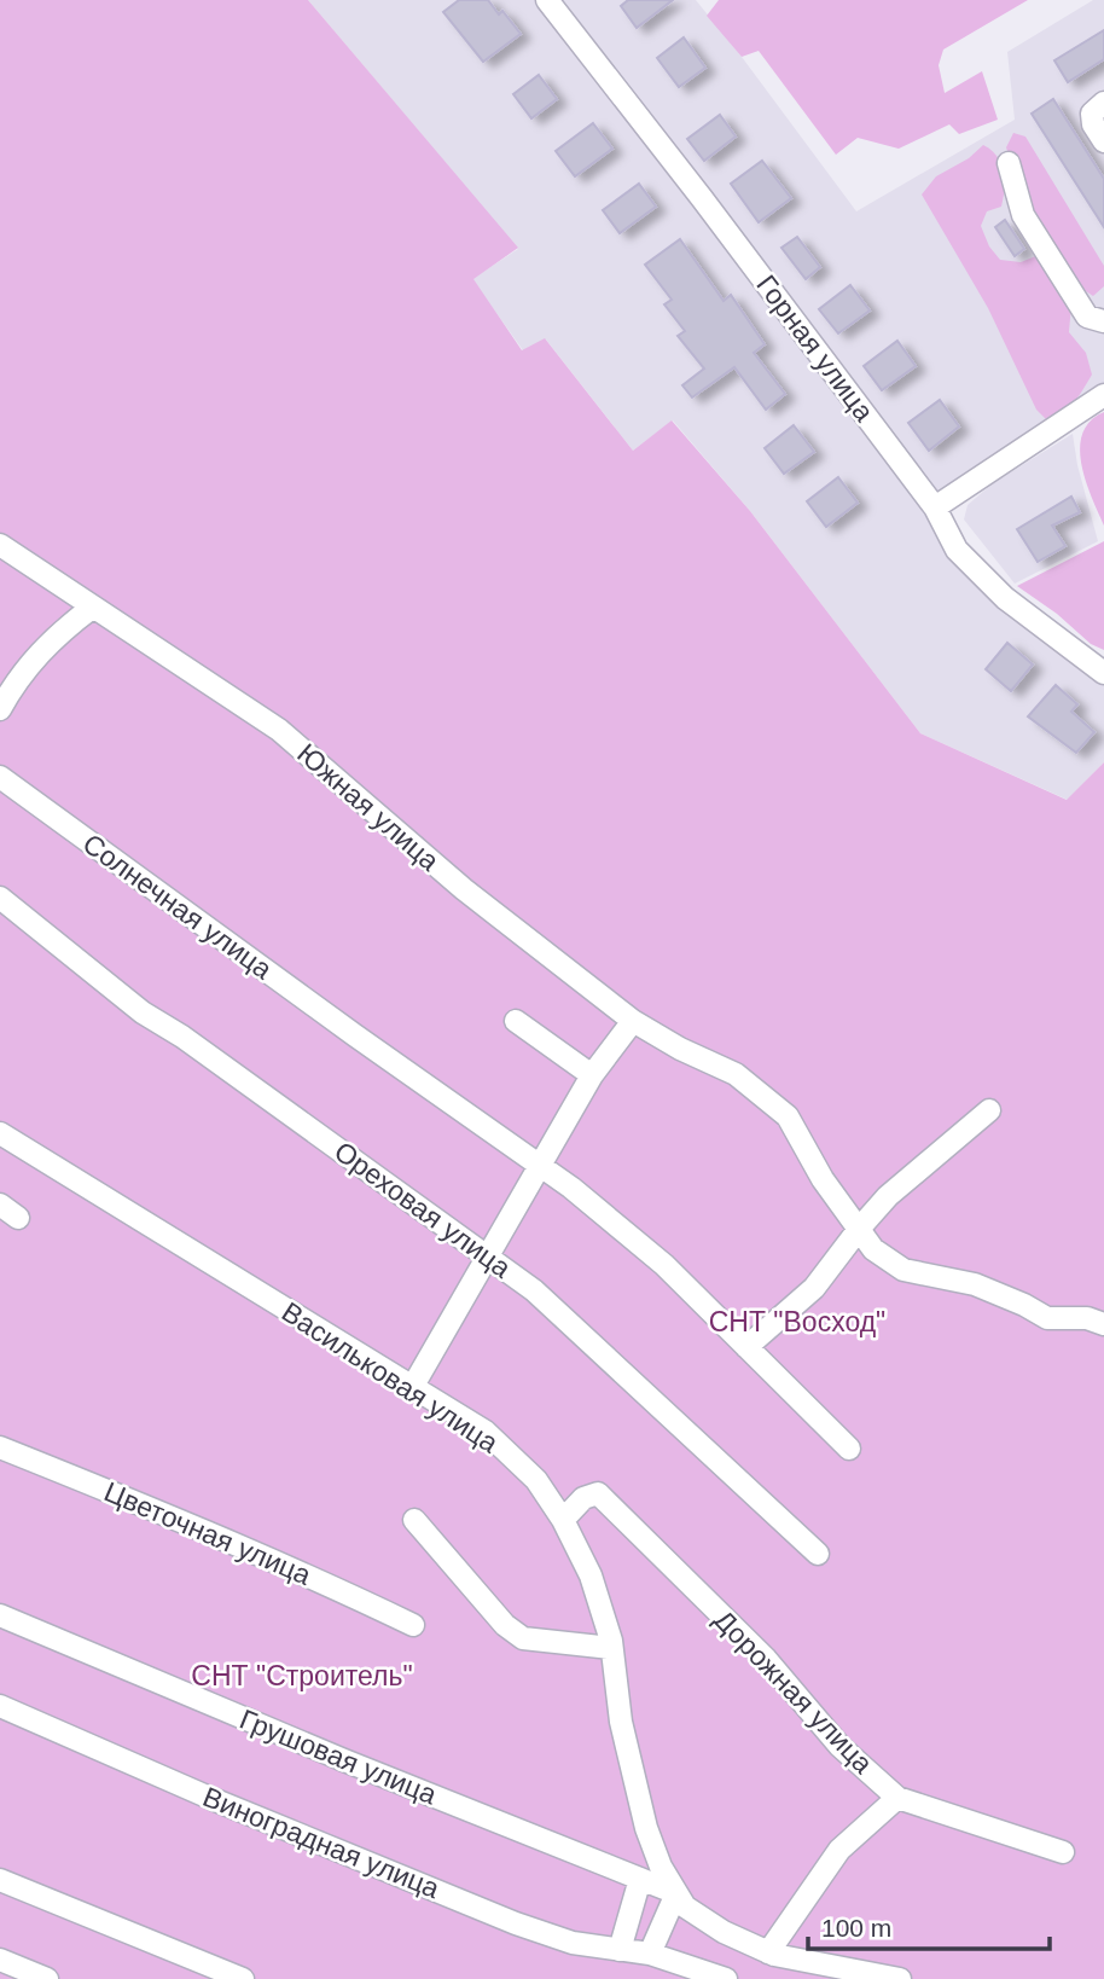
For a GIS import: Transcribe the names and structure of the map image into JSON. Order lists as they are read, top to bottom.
{
  "streets": {
    "street": [
      "Горная улица",
      "Южная улица",
      "Солнечная улица",
      "Ореховая улица",
      "Васильковая улица",
      "Цветочная улица",
      "Дорожная улица",
      "Грушовая улица",
      "Виноградная улица"
    ]
  },
  "crossings": [
    ["Васильковая улица", "Дорожная улица"],
    ["Васильковая улица", "Грушовая улица"]
  ],
  "parks": ["СНТ \"Восход\"", "СНТ \"Строитель\""],
  "scale_bar": "100 m"
}
